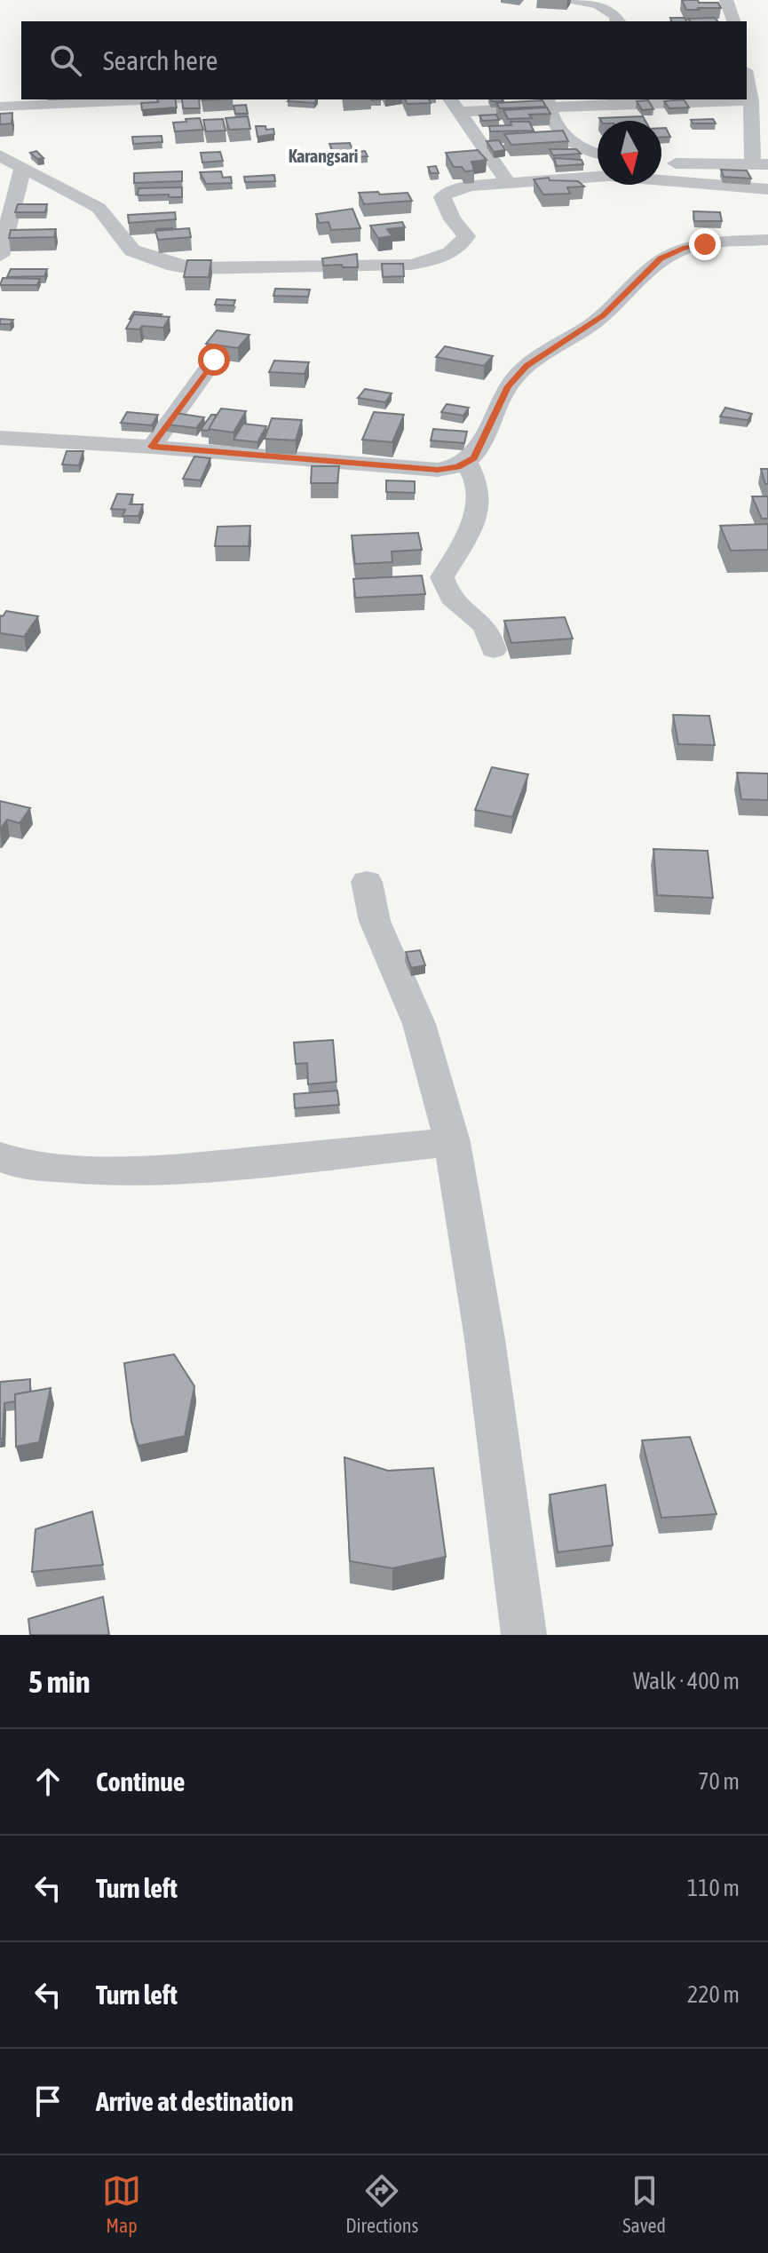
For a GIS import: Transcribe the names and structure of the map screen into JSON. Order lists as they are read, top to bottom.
{
  "districts": ["Karangsari"],
  "north": "bottom",
  "page": {
    "search": "Search here",
    "heading": ["5 min", "Walk · 400 m"],
    "list": [
      ["Continue", "70 m"],
      ["Turn left", "110 m"],
      ["Turn left", "220 m"],
      "Arrive at destination"
    ],
    "nav": ["Map", "Directions", "Saved"]
  }
}
